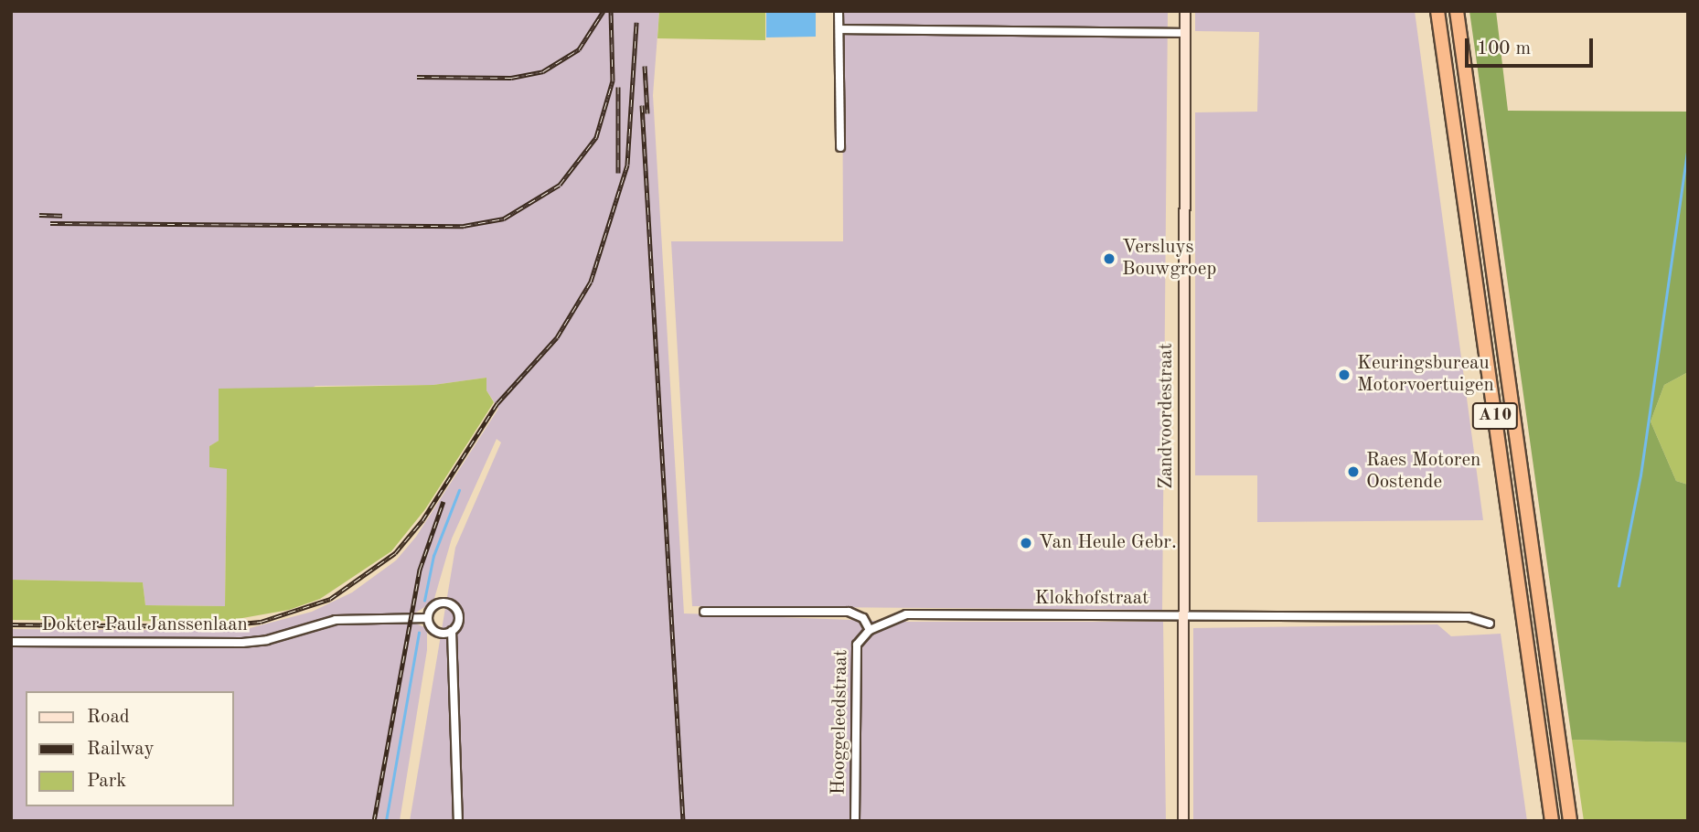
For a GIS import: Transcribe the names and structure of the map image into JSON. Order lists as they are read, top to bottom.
{
  "streets": {
    "highway": ["A10"],
    "main road": ["Zandvoordestraat"],
    "street": ["Klokhofstraat", "Dokter Paul Janssenlaan", "Hooggeleedstraat"]
  },
  "crossings": [
    ["Zandvoordestraat", "Klokhofstraat"],
    ["Klokhofstraat", "Hooggeleedstraat"]
  ],
  "places": [
    "Versluys Bouwgroep",
    "Keuringsbureau Motorvoertuigen",
    "Raes Motoren Oostende",
    "Van Heule Gebr."
  ],
  "legend": ["Road", "Railway", "Park"],
  "scale_bar": "100 m"
}
